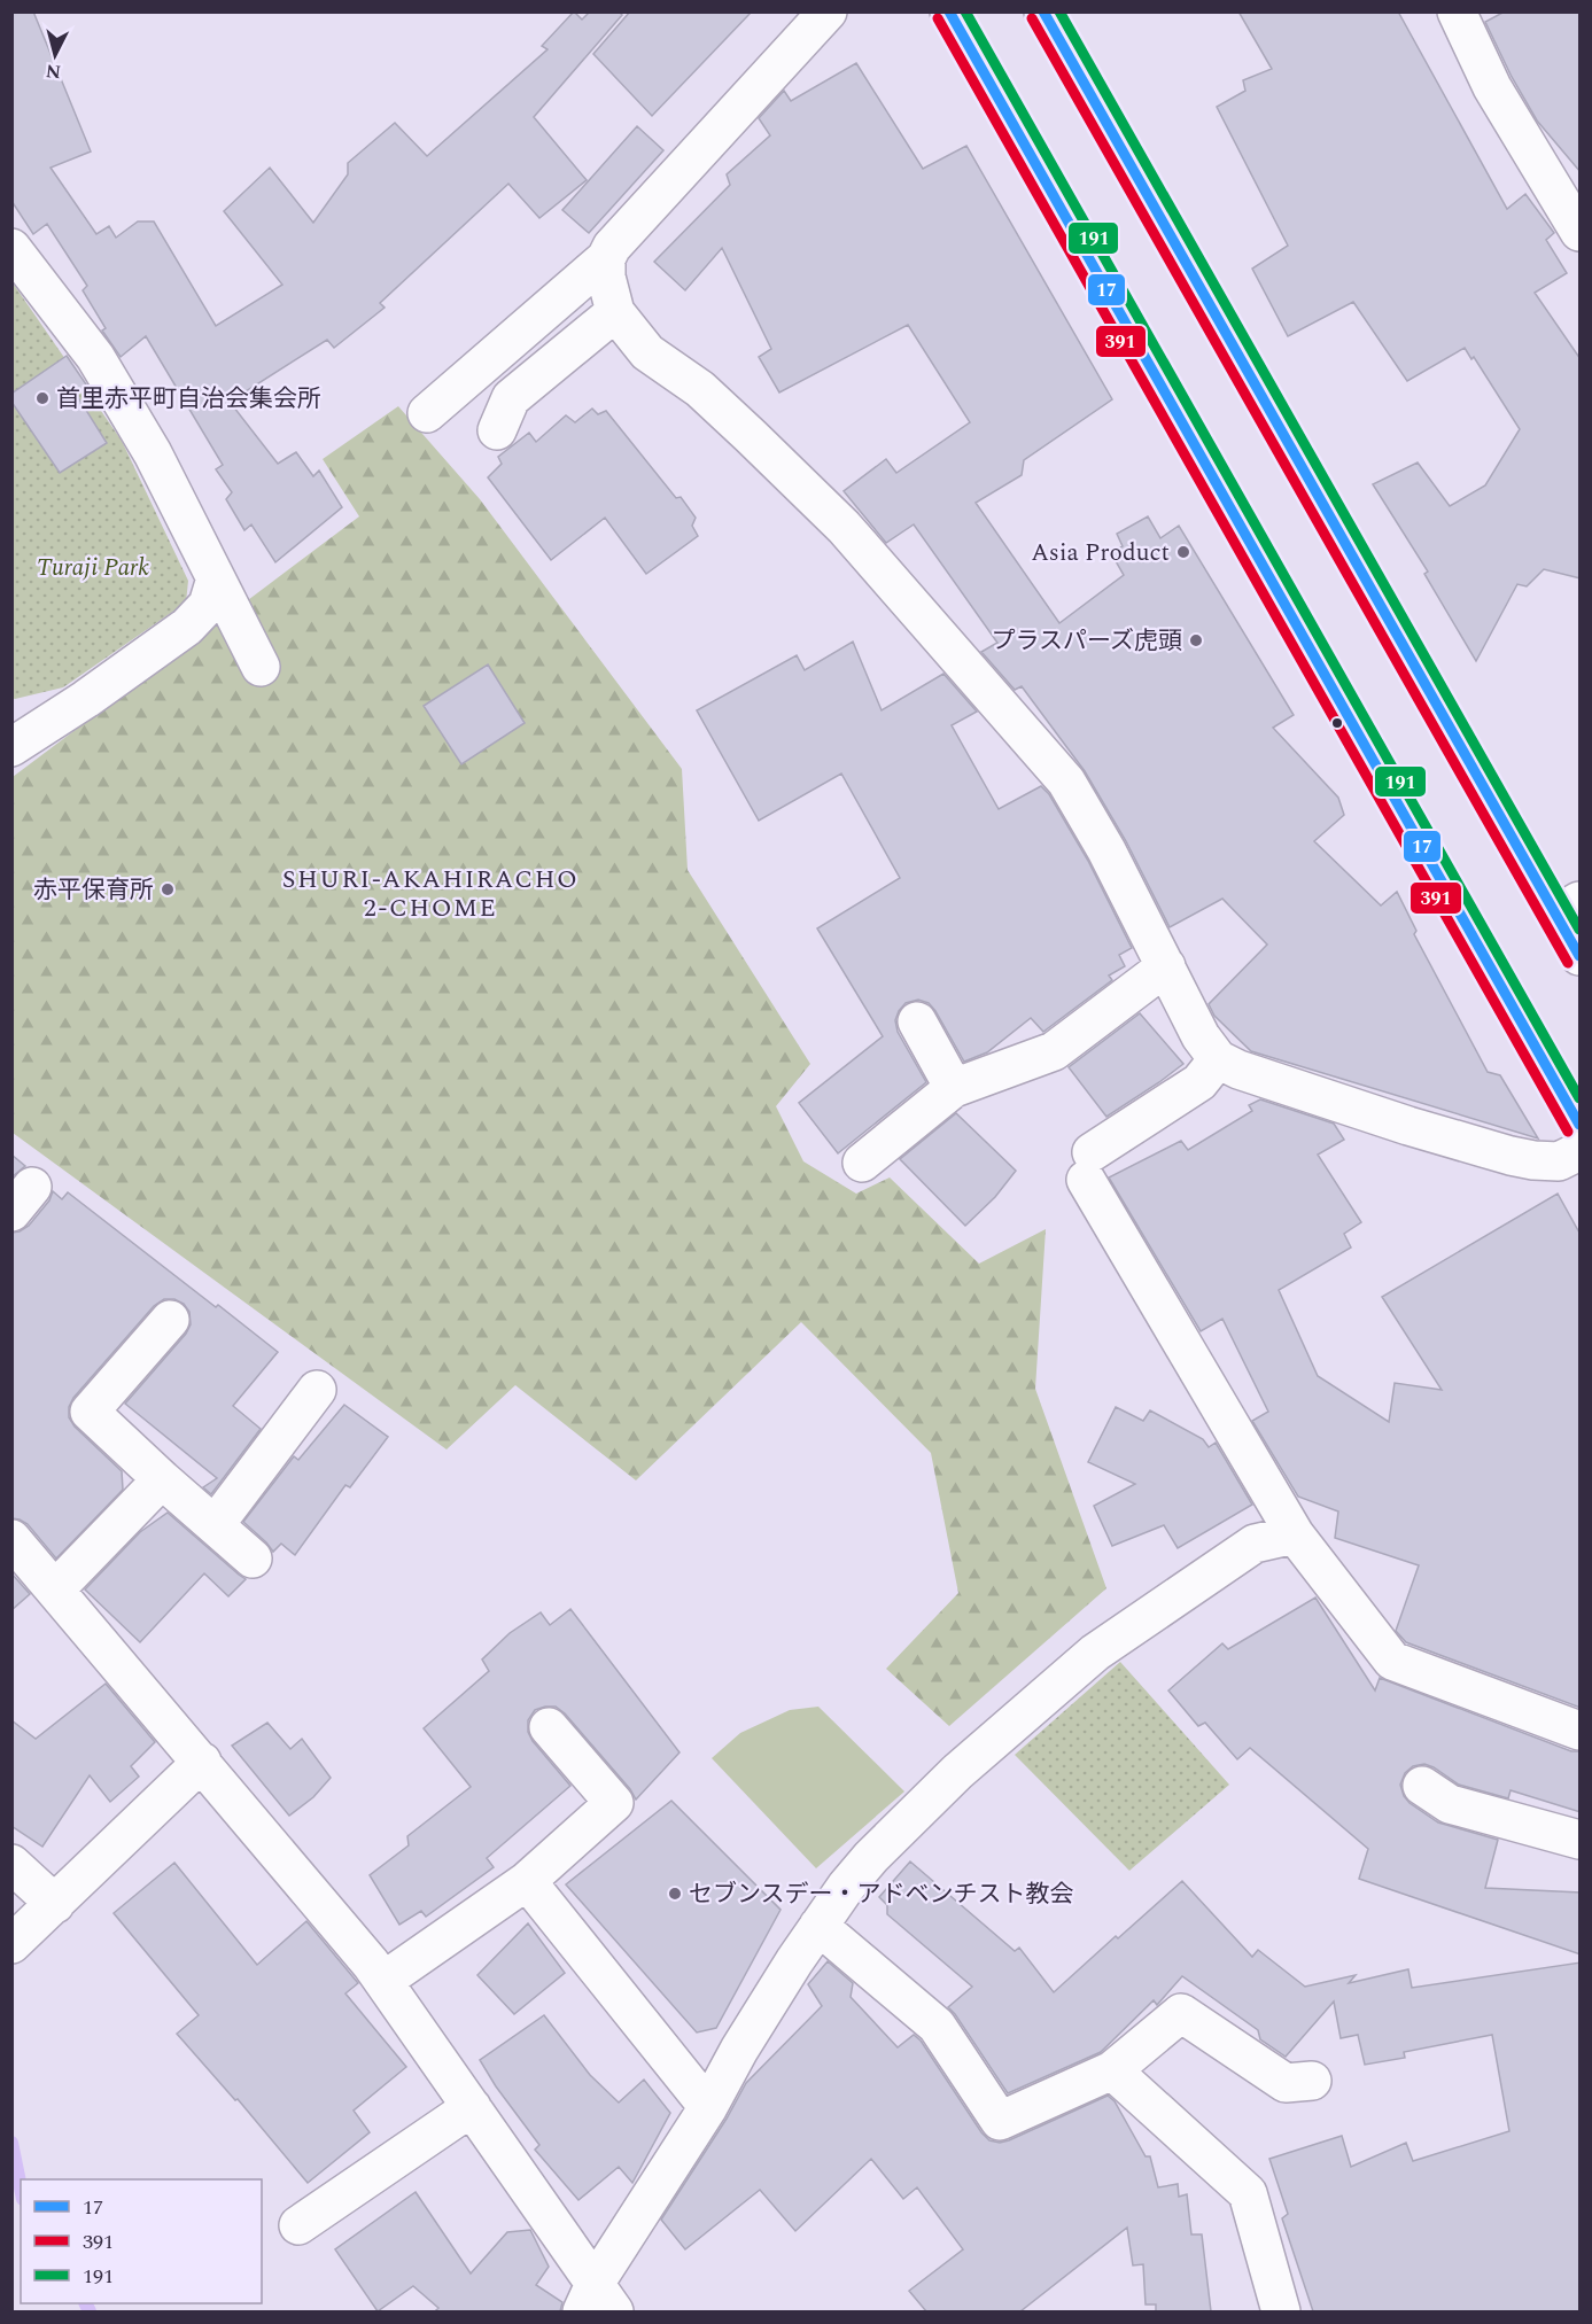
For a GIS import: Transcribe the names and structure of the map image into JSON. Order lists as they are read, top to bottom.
{
  "districts": ["SHURI-AKAHIRACHO 2-CHOME"],
  "parks": ["Turaji Park"],
  "places": [
    "首里赤平町自治会集会所",
    "Asia Product",
    "プラスパーズ虎頭",
    "赤平保育所",
    "セブンスデー・アドベンチスト教会"
  ],
  "lines": ["transit line 17", "transit line 191", "transit line 391"],
  "legend": ["17", "391", "191"],
  "north": "bottom"
}
